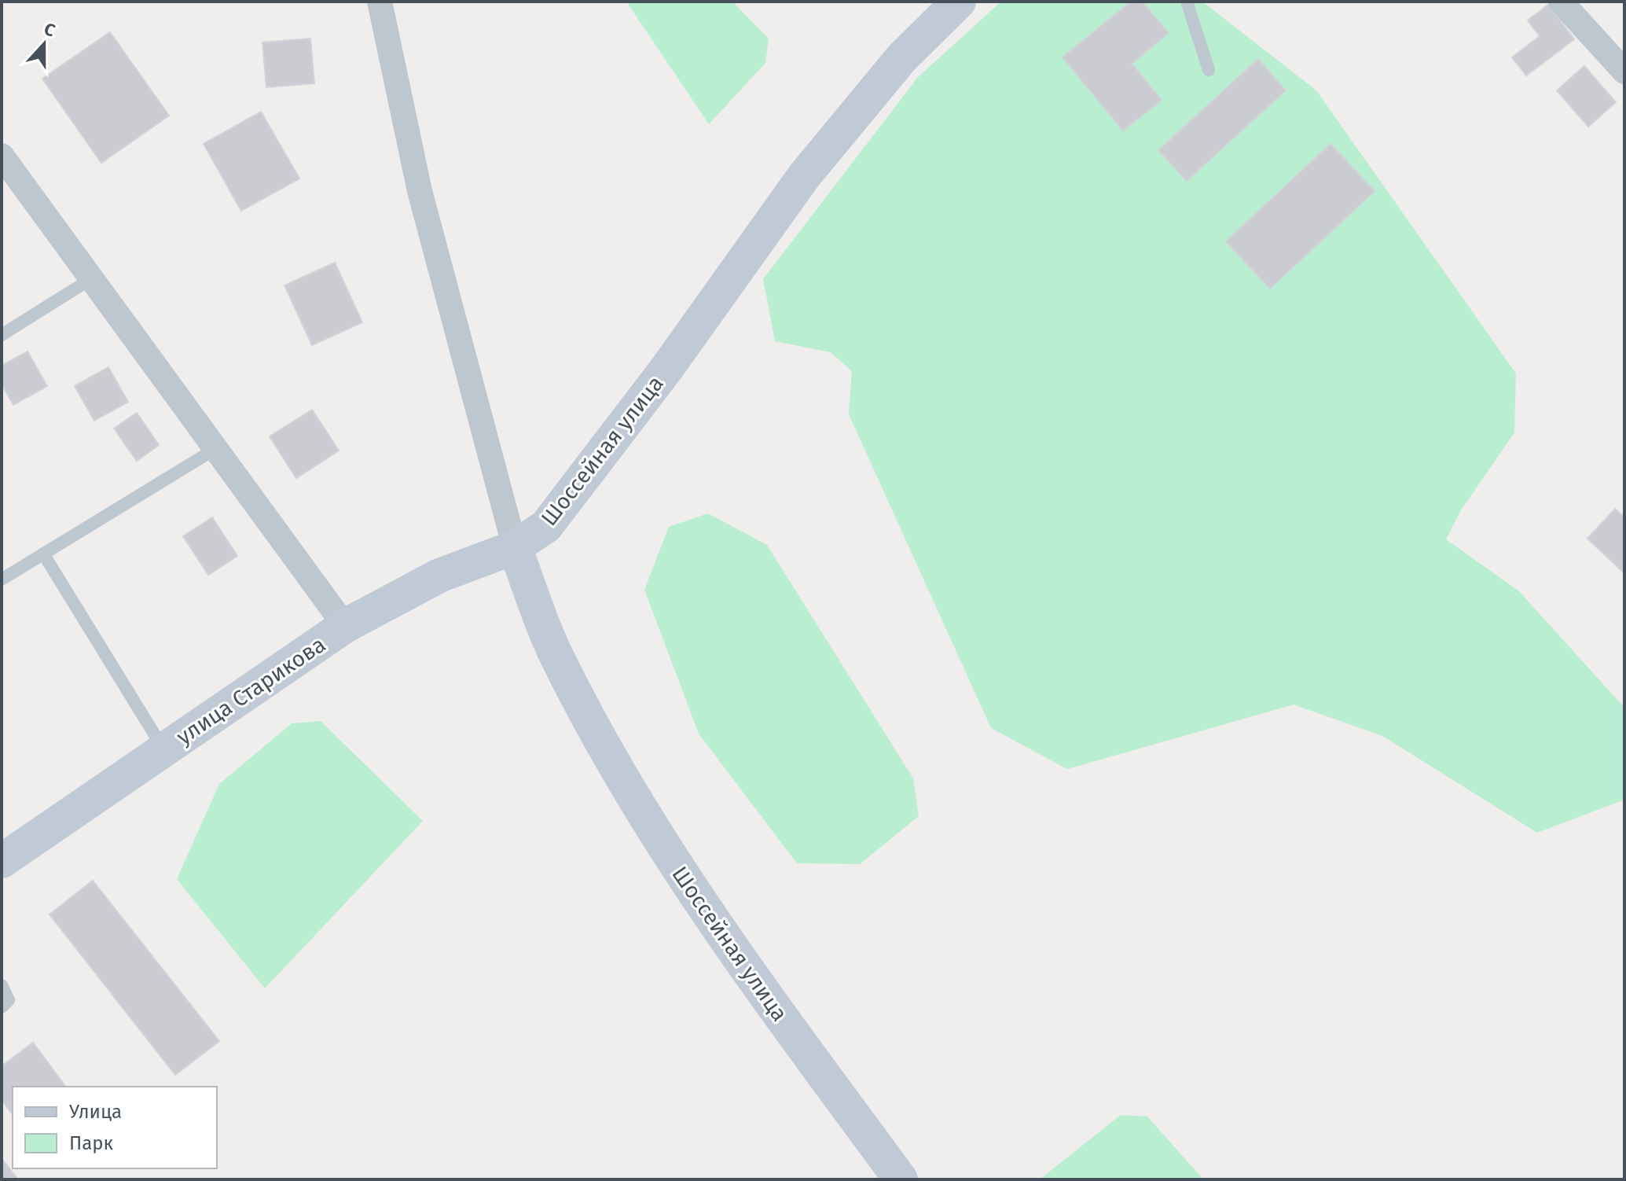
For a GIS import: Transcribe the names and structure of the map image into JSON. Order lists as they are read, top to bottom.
{
  "streets": {
    "street": ["Шоссейная улица", "улица Старикова"]
  },
  "crossings": [
    ["Шоссейная улица", "улица Старикова"]
  ],
  "legend": ["Улица", "Парк"],
  "north": "top"
}
